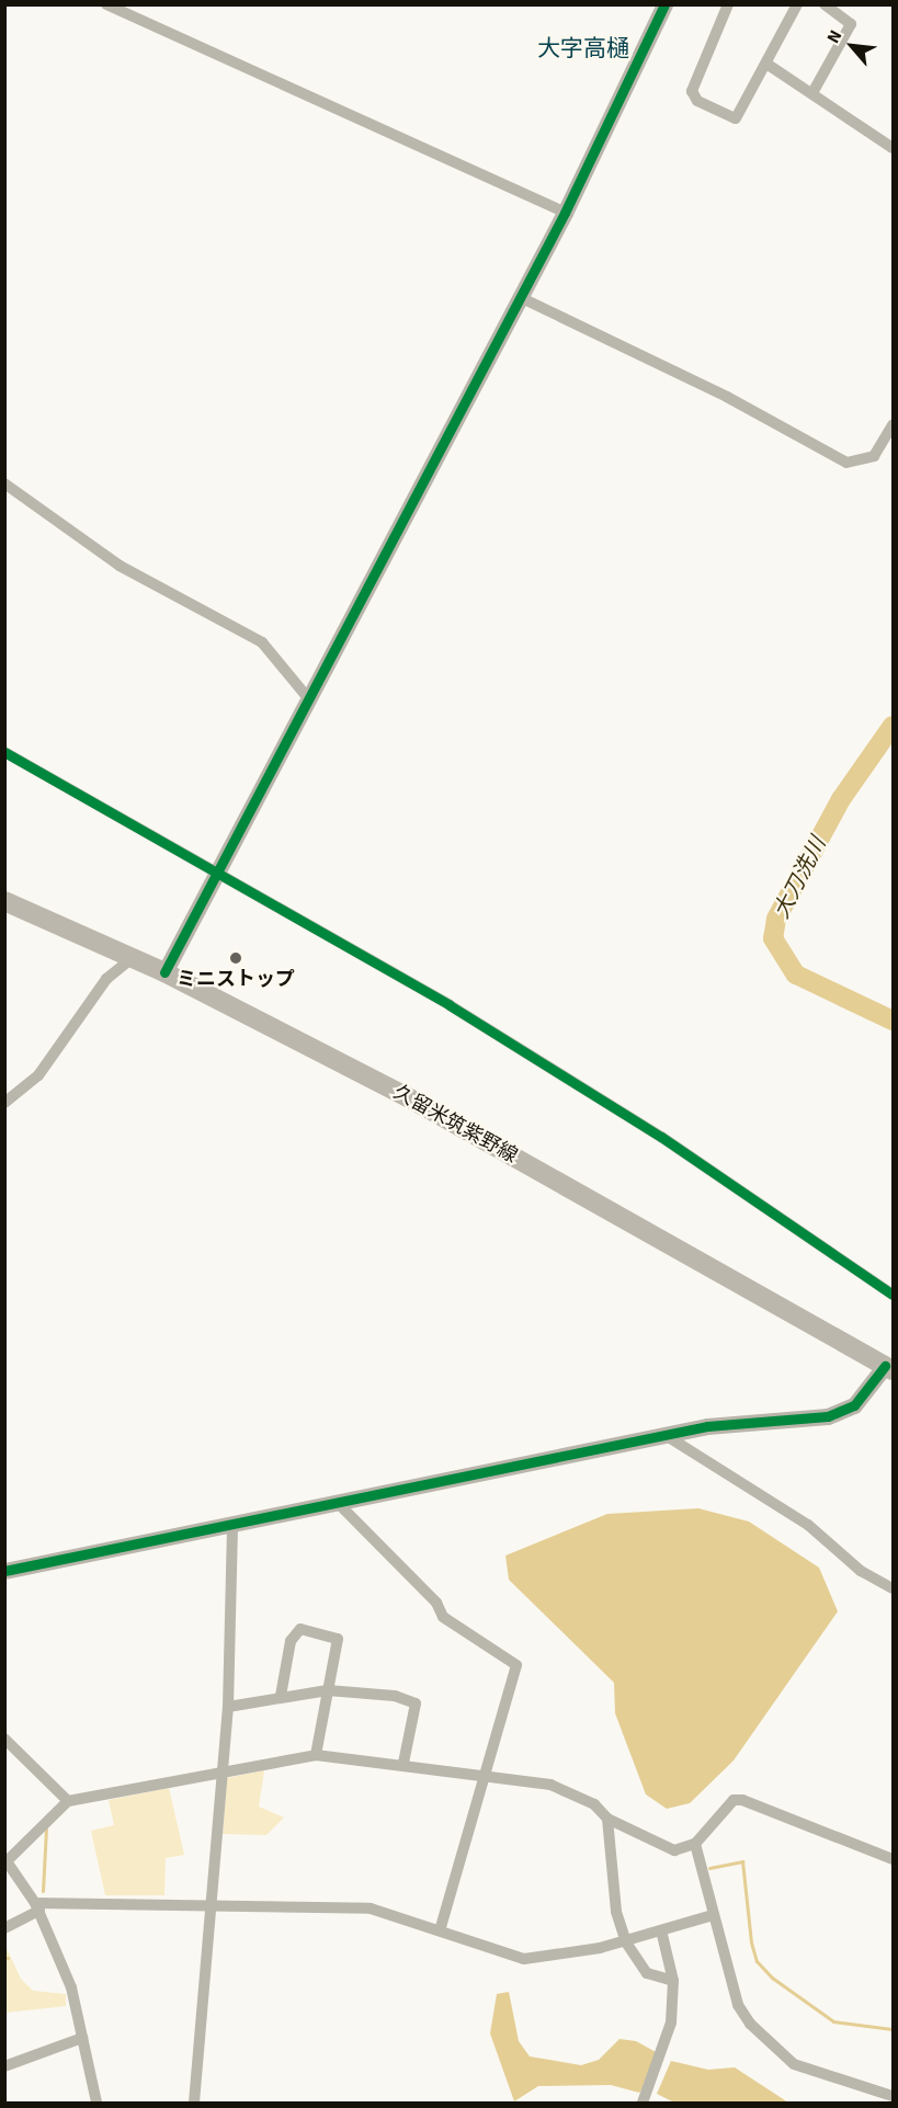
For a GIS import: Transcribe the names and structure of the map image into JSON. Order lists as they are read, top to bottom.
{
  "streets": {
    "main road": ["久留米筑紫野線"]
  },
  "districts": ["大字高樋"],
  "water": ["大刀洗川"],
  "places": ["ミニストップ"],
  "north": "top left"
}
